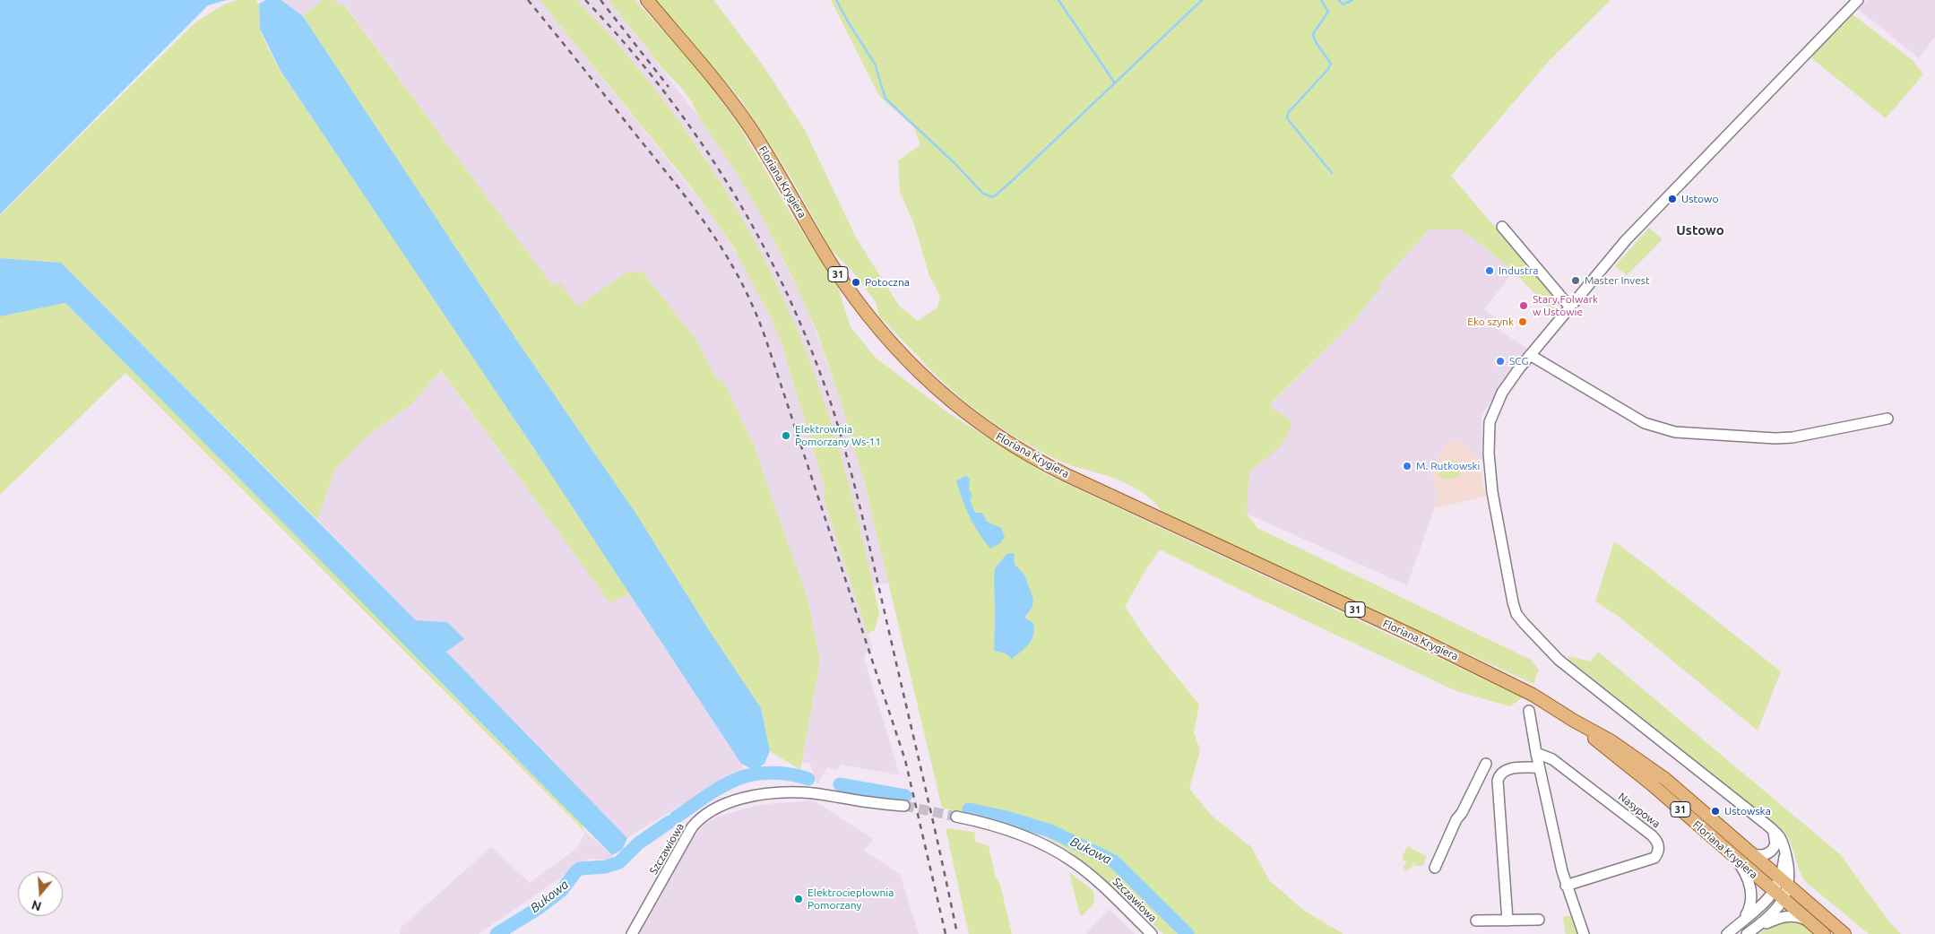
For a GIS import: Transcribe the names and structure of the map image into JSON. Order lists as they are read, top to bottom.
{
  "streets": {
    "main road": ["Floriana Krygiera", "31"],
    "street": ["Nasypowa", "Szczawiowa"]
  },
  "districts": ["Ustowo"],
  "water": ["Bukowa"],
  "places": [
    "Ustowo",
    "Industra",
    "Master Invest",
    "Potoczna",
    "Stary Folwark w Ustowie",
    "Eko szynk",
    "SCG",
    "Elektrownia Pomorzany Ws-11",
    "M. Rutkowski",
    "Ustowska",
    "Elektrociepłownia Pomorzany"
  ],
  "north": "bottom"
}
